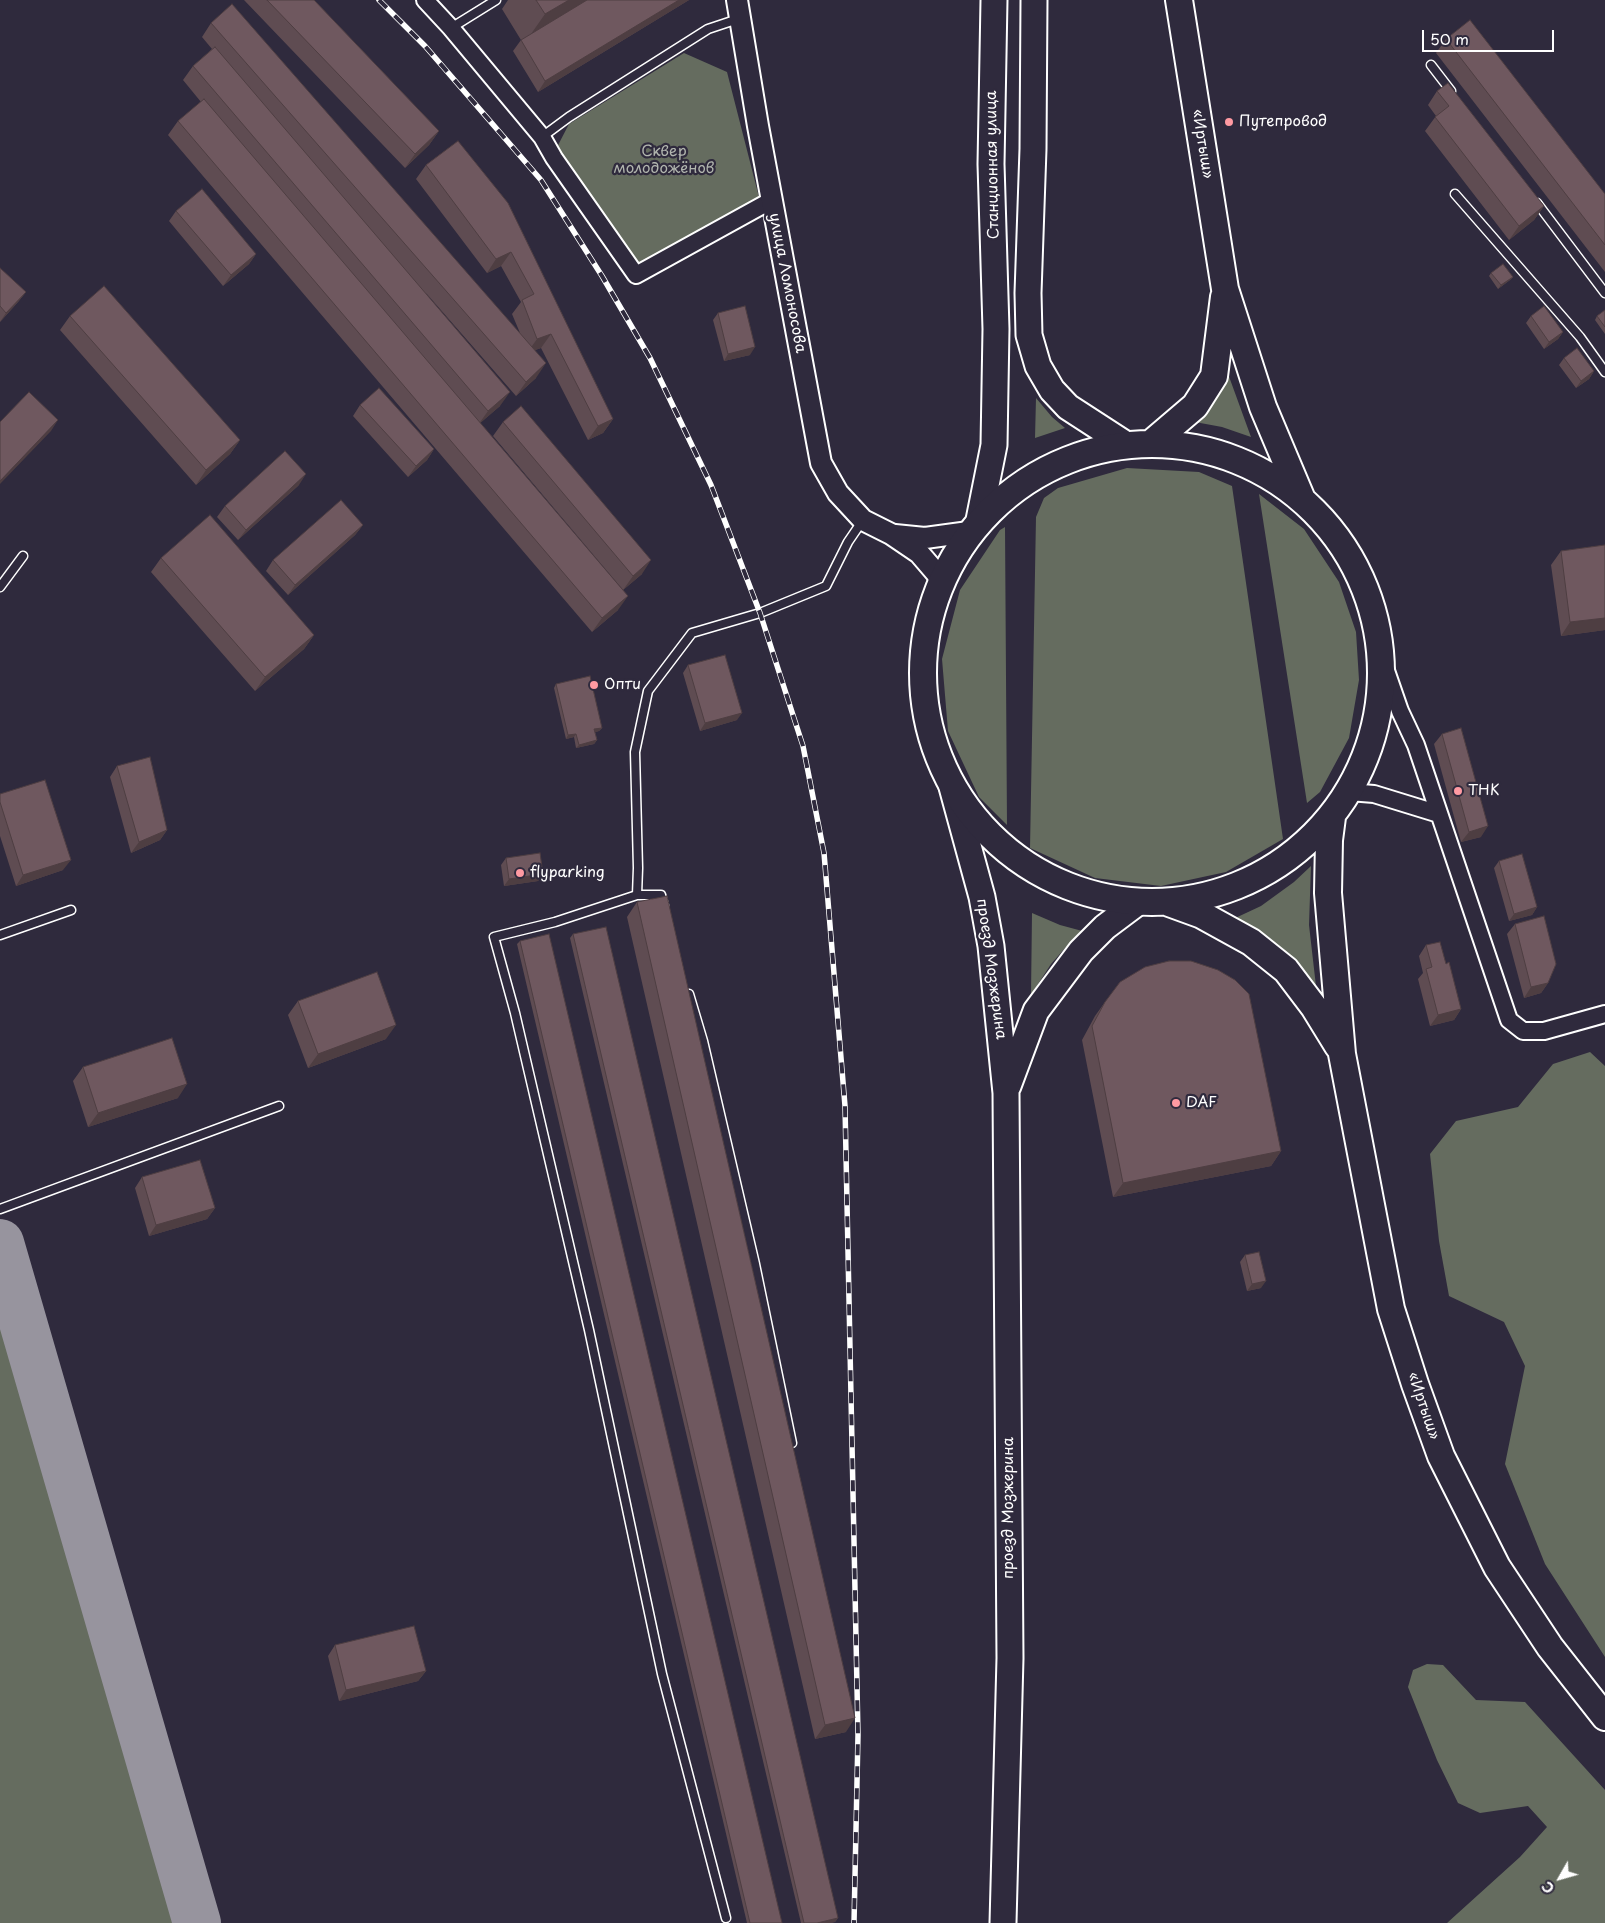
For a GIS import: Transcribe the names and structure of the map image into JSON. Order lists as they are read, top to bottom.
{
  "streets": {
    "highway": ["«Иртыш»"],
    "main road": ["Станционная улица", "проезд Мозжерина"],
    "street": ["улица Ломоносова"]
  },
  "parks": ["Сквер молодожёнов"],
  "places": [
    "Путепровод",
    "Опти",
    "ТНК",
    "flyparking",
    "DAF"
  ],
  "scale_bar": "50 m",
  "north": "bottom left"
}
